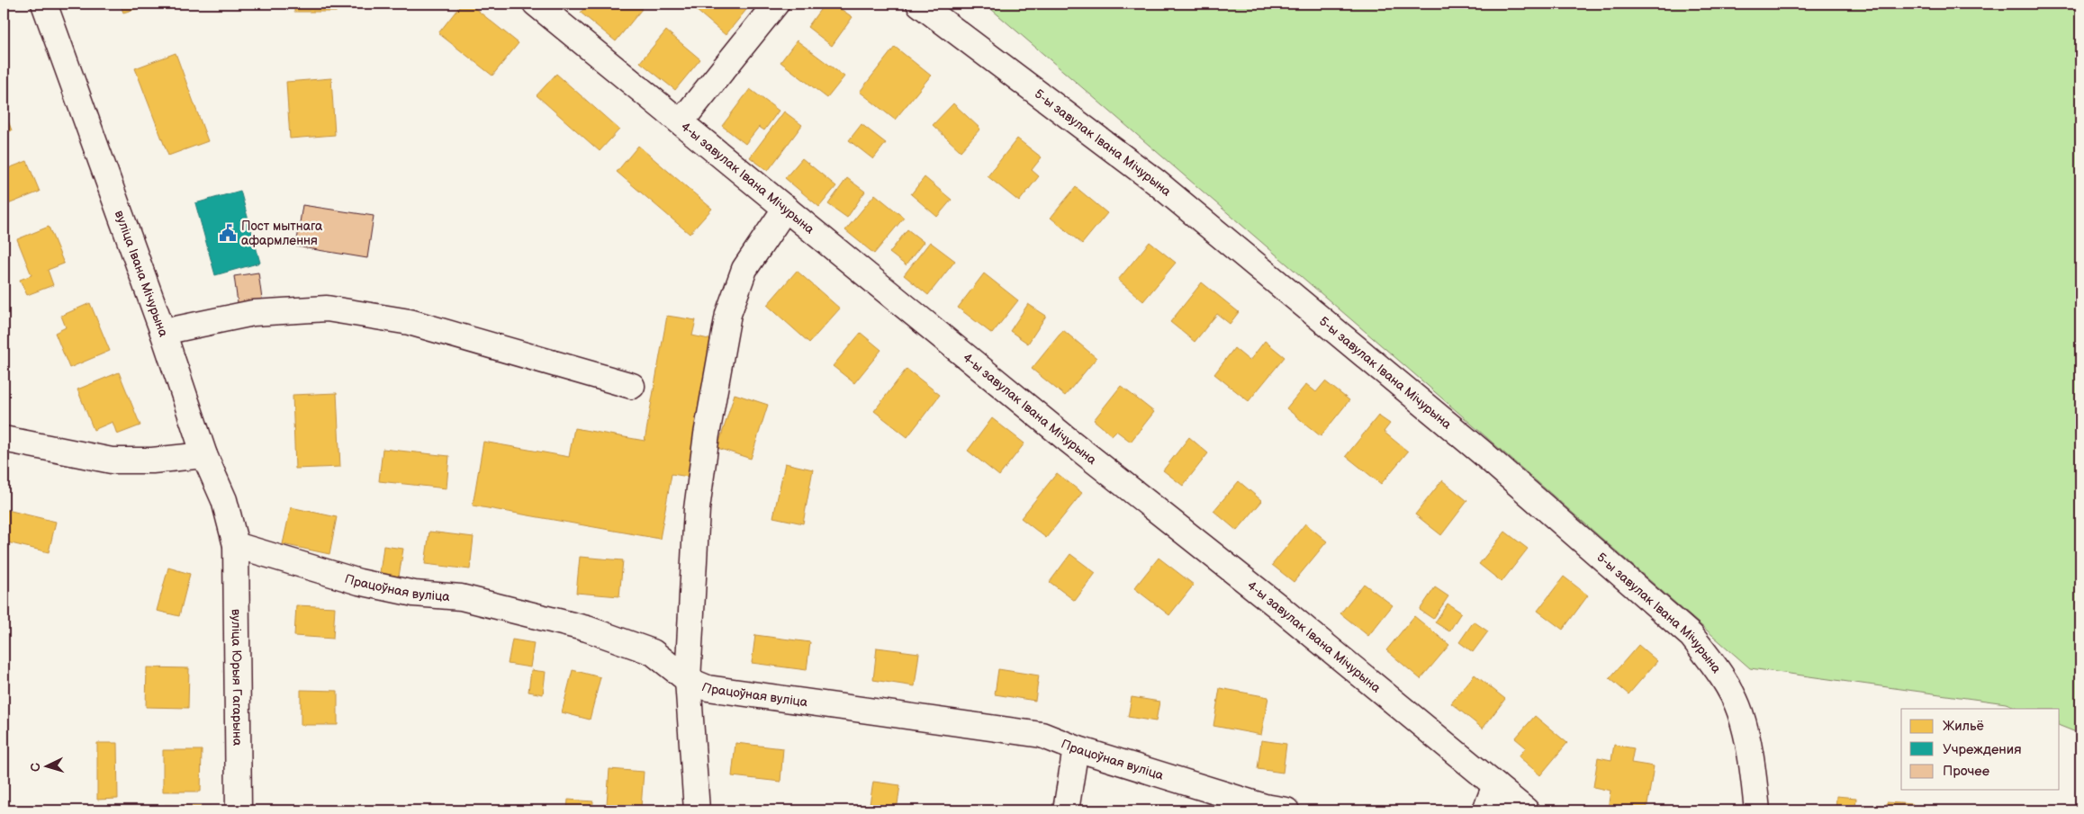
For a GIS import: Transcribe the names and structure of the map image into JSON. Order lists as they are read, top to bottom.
{
  "streets": {
    "street": [
      "5-ы завулак Івана Мічурына",
      "4-ы завулак Івана Мічурына",
      "вуліца Івана Мічурына",
      "Працоўная вуліца",
      "вуліца Юрыя Гагарына"
    ]
  },
  "crossings": [
    ["вуліца Івана Мічурына", "Працоўная вуліца"],
    ["вуліца Івана Мічурына", "вуліца Юрыя Гагарына"],
    ["Працоўная вуліца", "вуліца Юрыя Гагарына"]
  ],
  "places": {
    "public building": ["Пост мытнага афармлення"]
  },
  "legend": ["Жильё", "Учреждения", "Прочее"],
  "north": "left"
}
